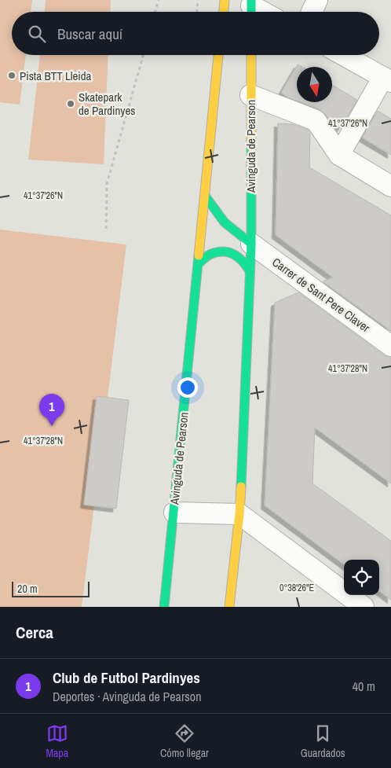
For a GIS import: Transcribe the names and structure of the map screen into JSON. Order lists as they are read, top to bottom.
{
  "streets": {
    "street": ["Avinguda de Pearson", "Carrer de Sant Pere Claver"]
  },
  "crossings": [
    ["Avinguda de Pearson", "Carrer de Sant Pere Claver"]
  ],
  "places": ["Pista BTT Lleida", "Skatepark de Pardinyes"],
  "scale_bar": "20 m",
  "north": "bottom",
  "page": {
    "search": "Buscar aquí",
    "pins": "1",
    "scale": "20 m",
    "heading": "Cerca",
    "list": [
      {
        "mark": "1",
        "name": "Club de Futbol Pardinyes",
        "note": "Deportes · Avinguda de Pearson",
        "value": "40 m"
      }
    ],
    "nav": ["Mapa", "Cómo llegar", "Guardados"]
  },
  "coordinates": ["41°37'26\"N", "41°37'28\"N", "0°38'26\"E"]
}
